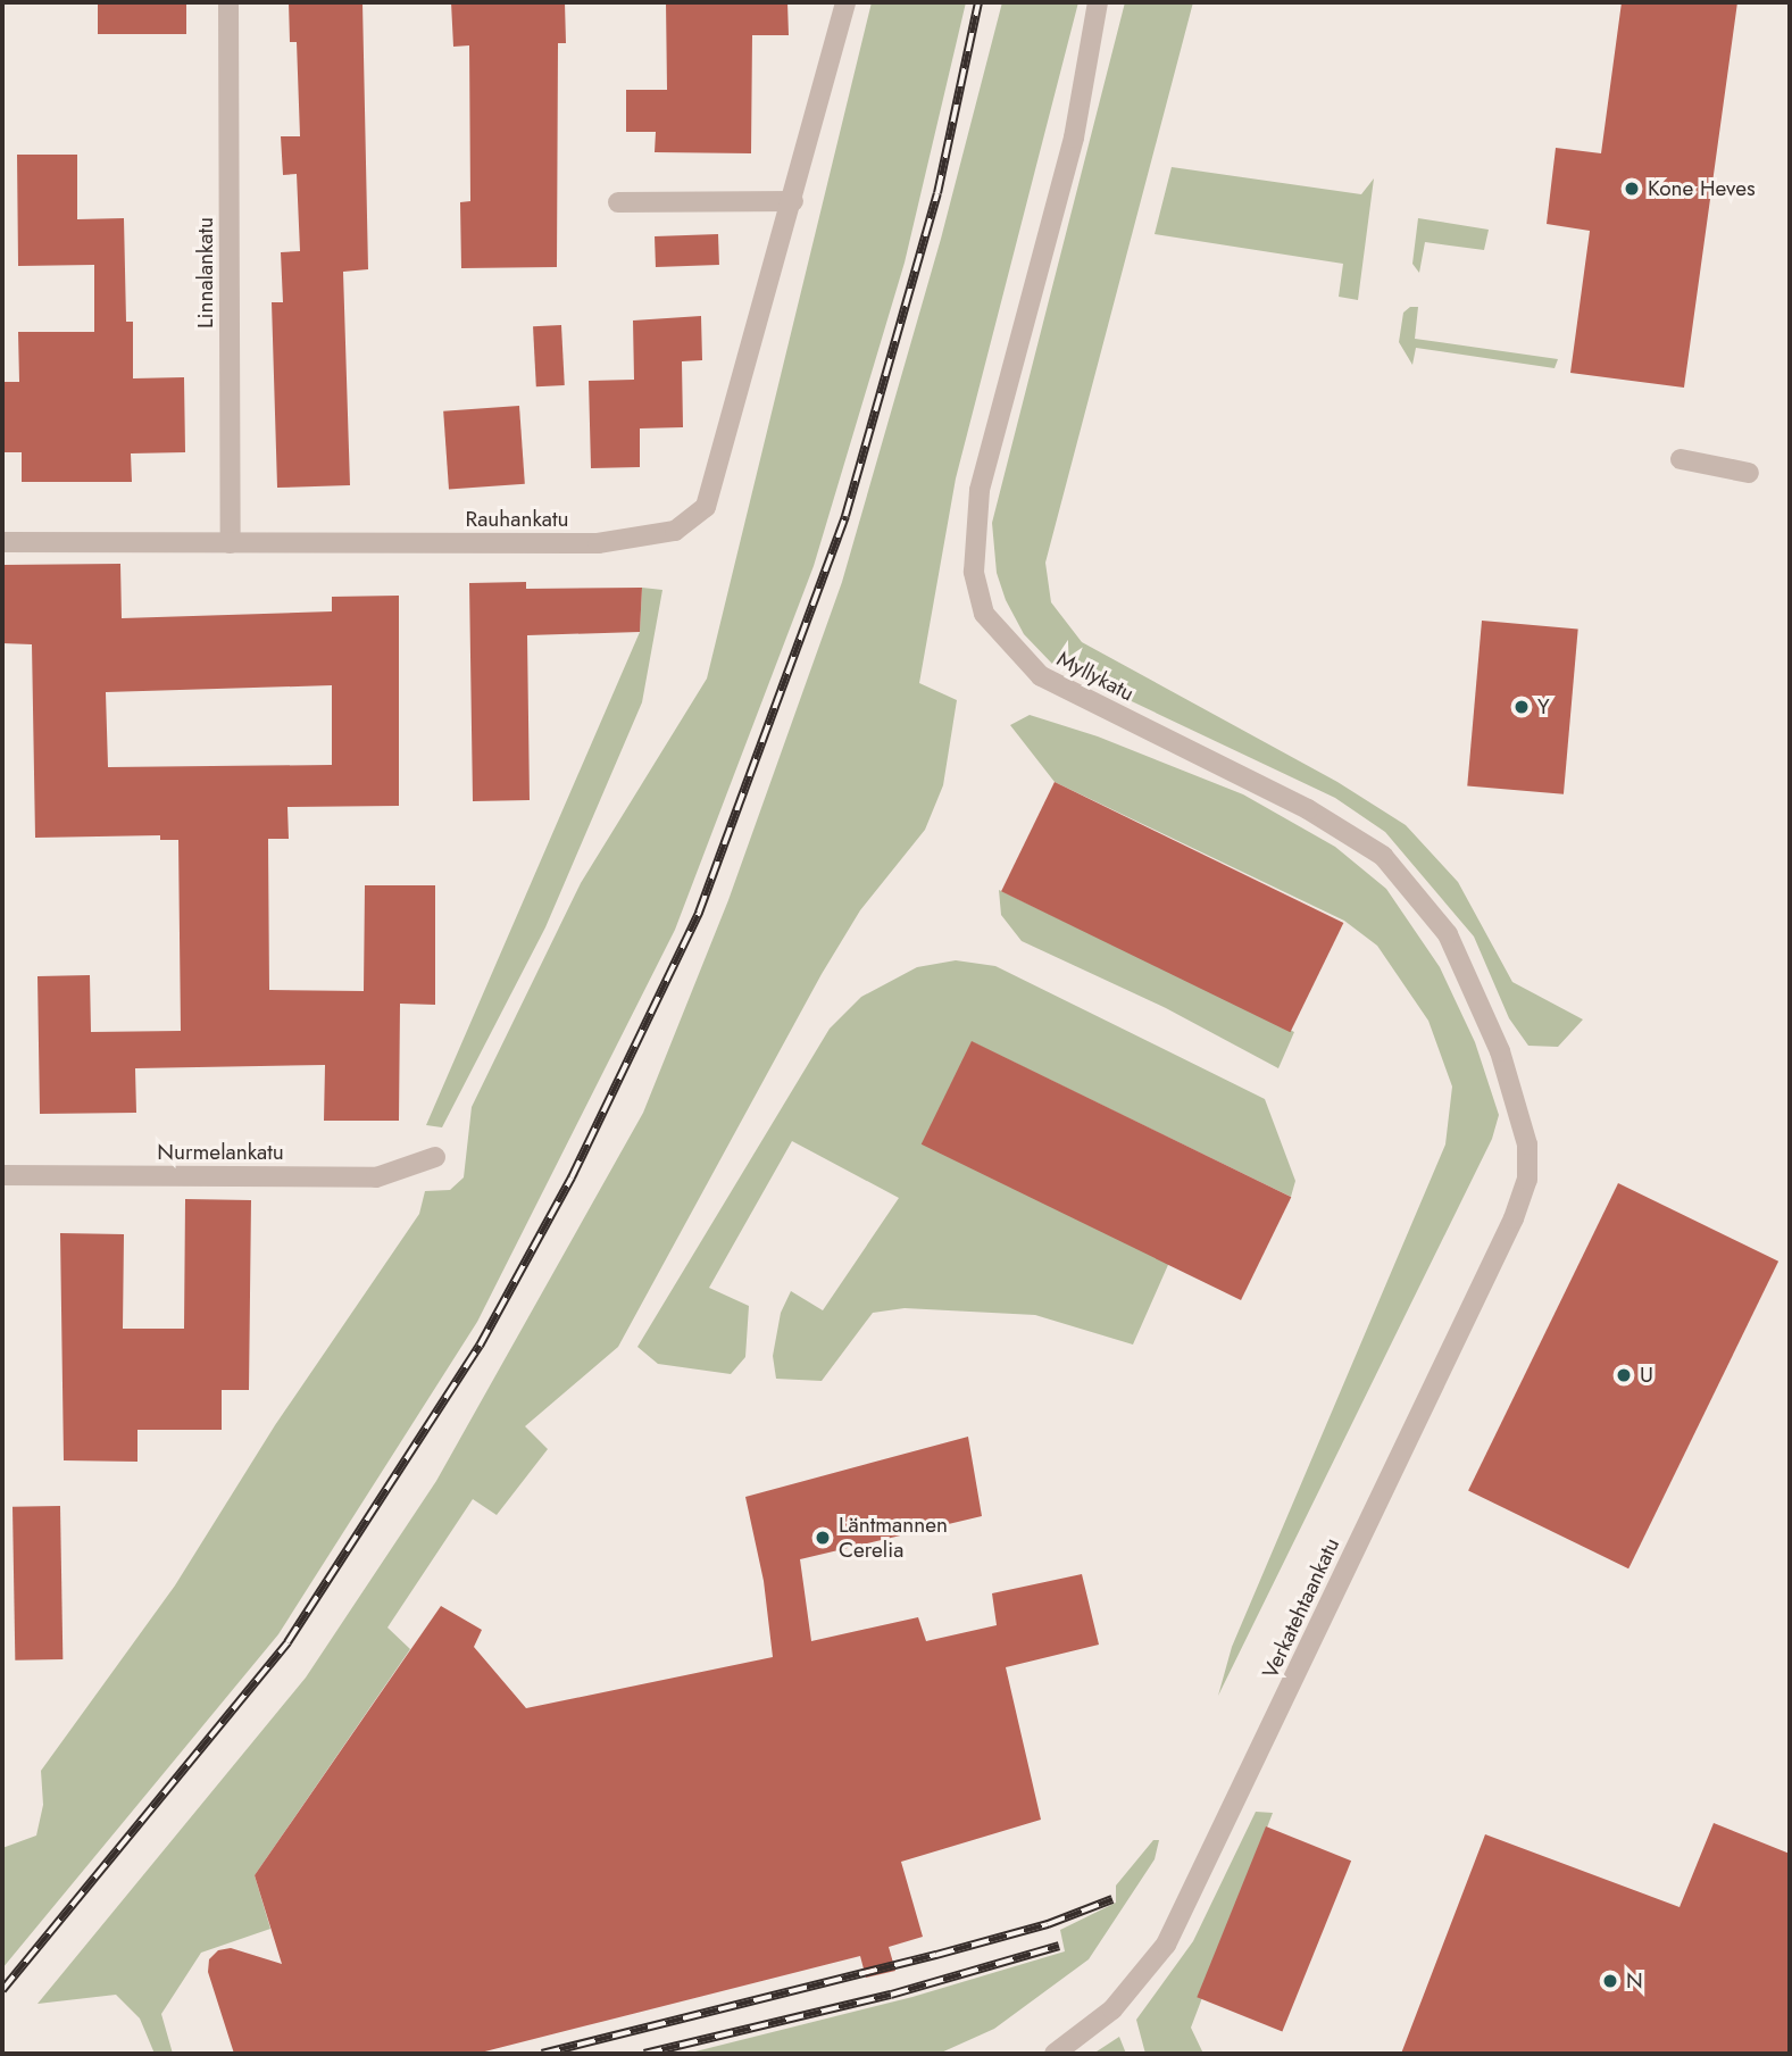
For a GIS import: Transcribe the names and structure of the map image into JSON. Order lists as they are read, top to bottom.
{
  "streets": {
    "street": [
      "Linnalankatu",
      "Rauhankatu",
      "Myllykatu",
      "Nurmelankatu",
      "Verkatehtaankatu"
    ]
  },
  "crossings": [
    ["Linnalankatu", "Rauhankatu"],
    ["Myllykatu", "Verkatehtaankatu"]
  ],
  "places": [
    "Kone Heves",
    "Y",
    "U",
    "Läntmannen Cerelia",
    "N"
  ]
}
